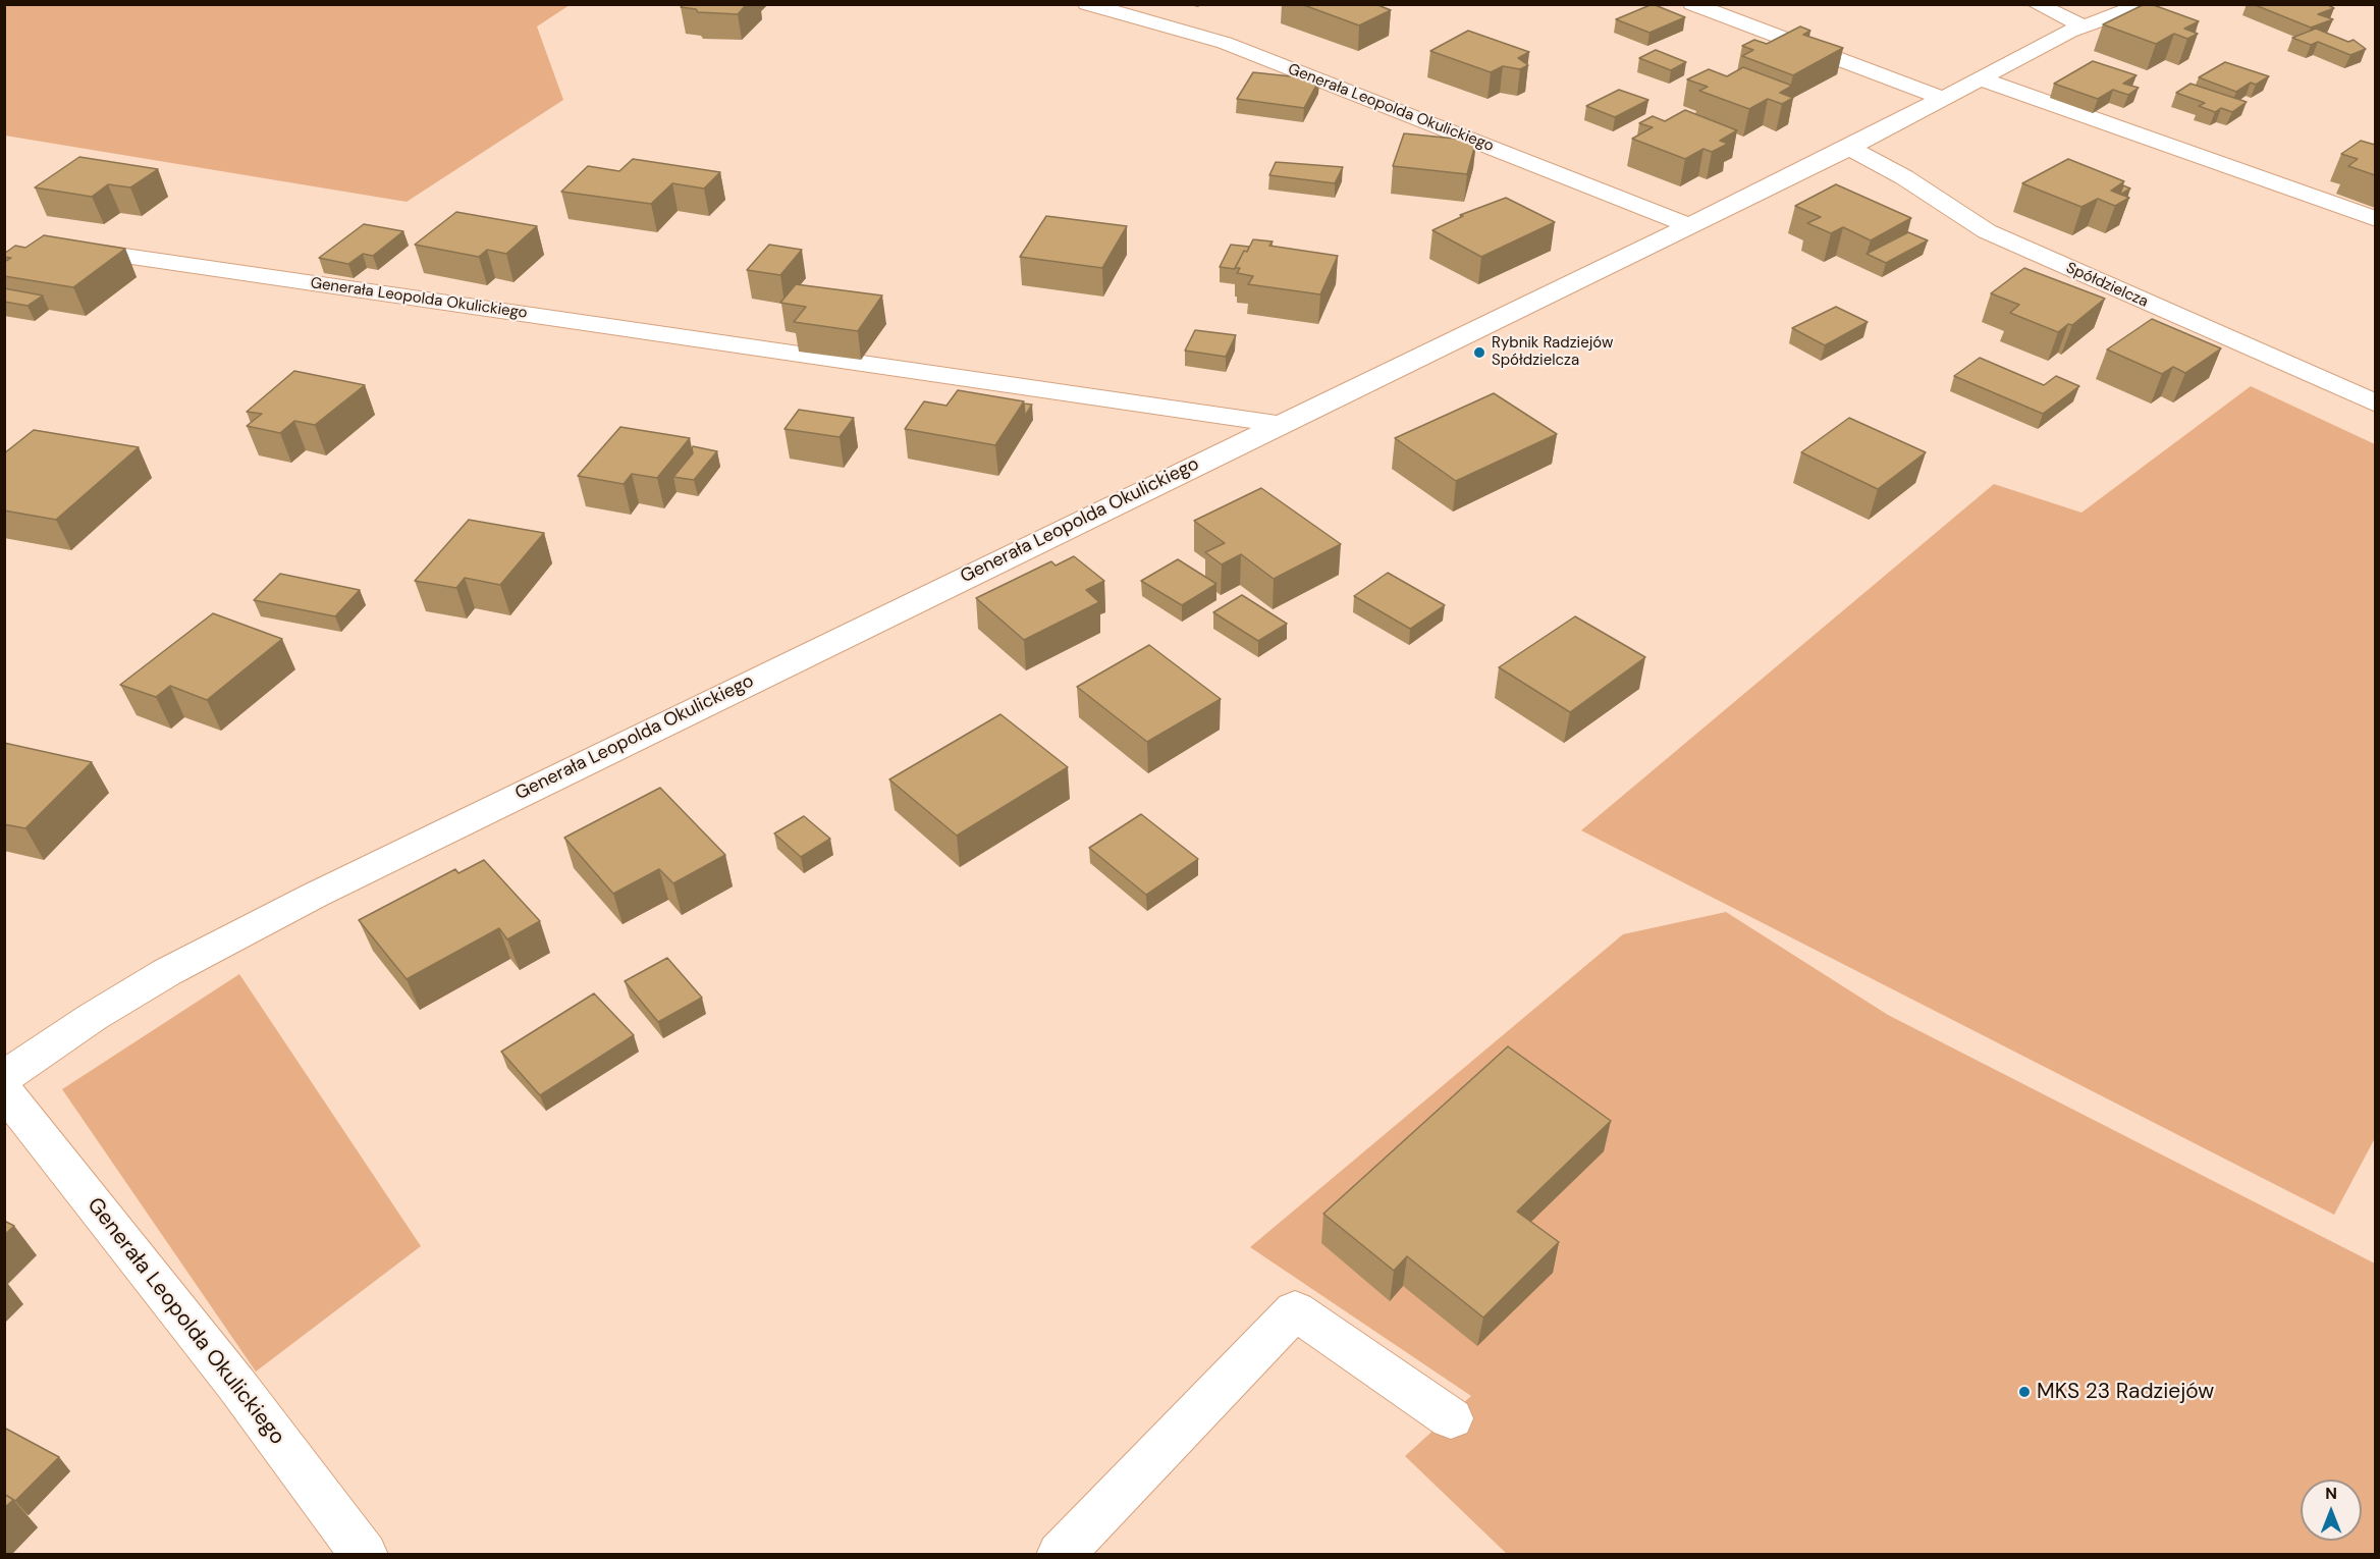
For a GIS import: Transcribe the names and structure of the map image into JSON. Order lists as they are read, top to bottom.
{
  "streets": {
    "street": ["Generała Leopolda Okulickiego", "Spółdzielcza"]
  },
  "crossings": [
    ["Generała Leopolda Okulickiego", "Spółdzielcza"]
  ],
  "places": ["Rybnik Radziejów Spółdzielcza", "MKS 23 Radziejów"],
  "north": "top"
}
